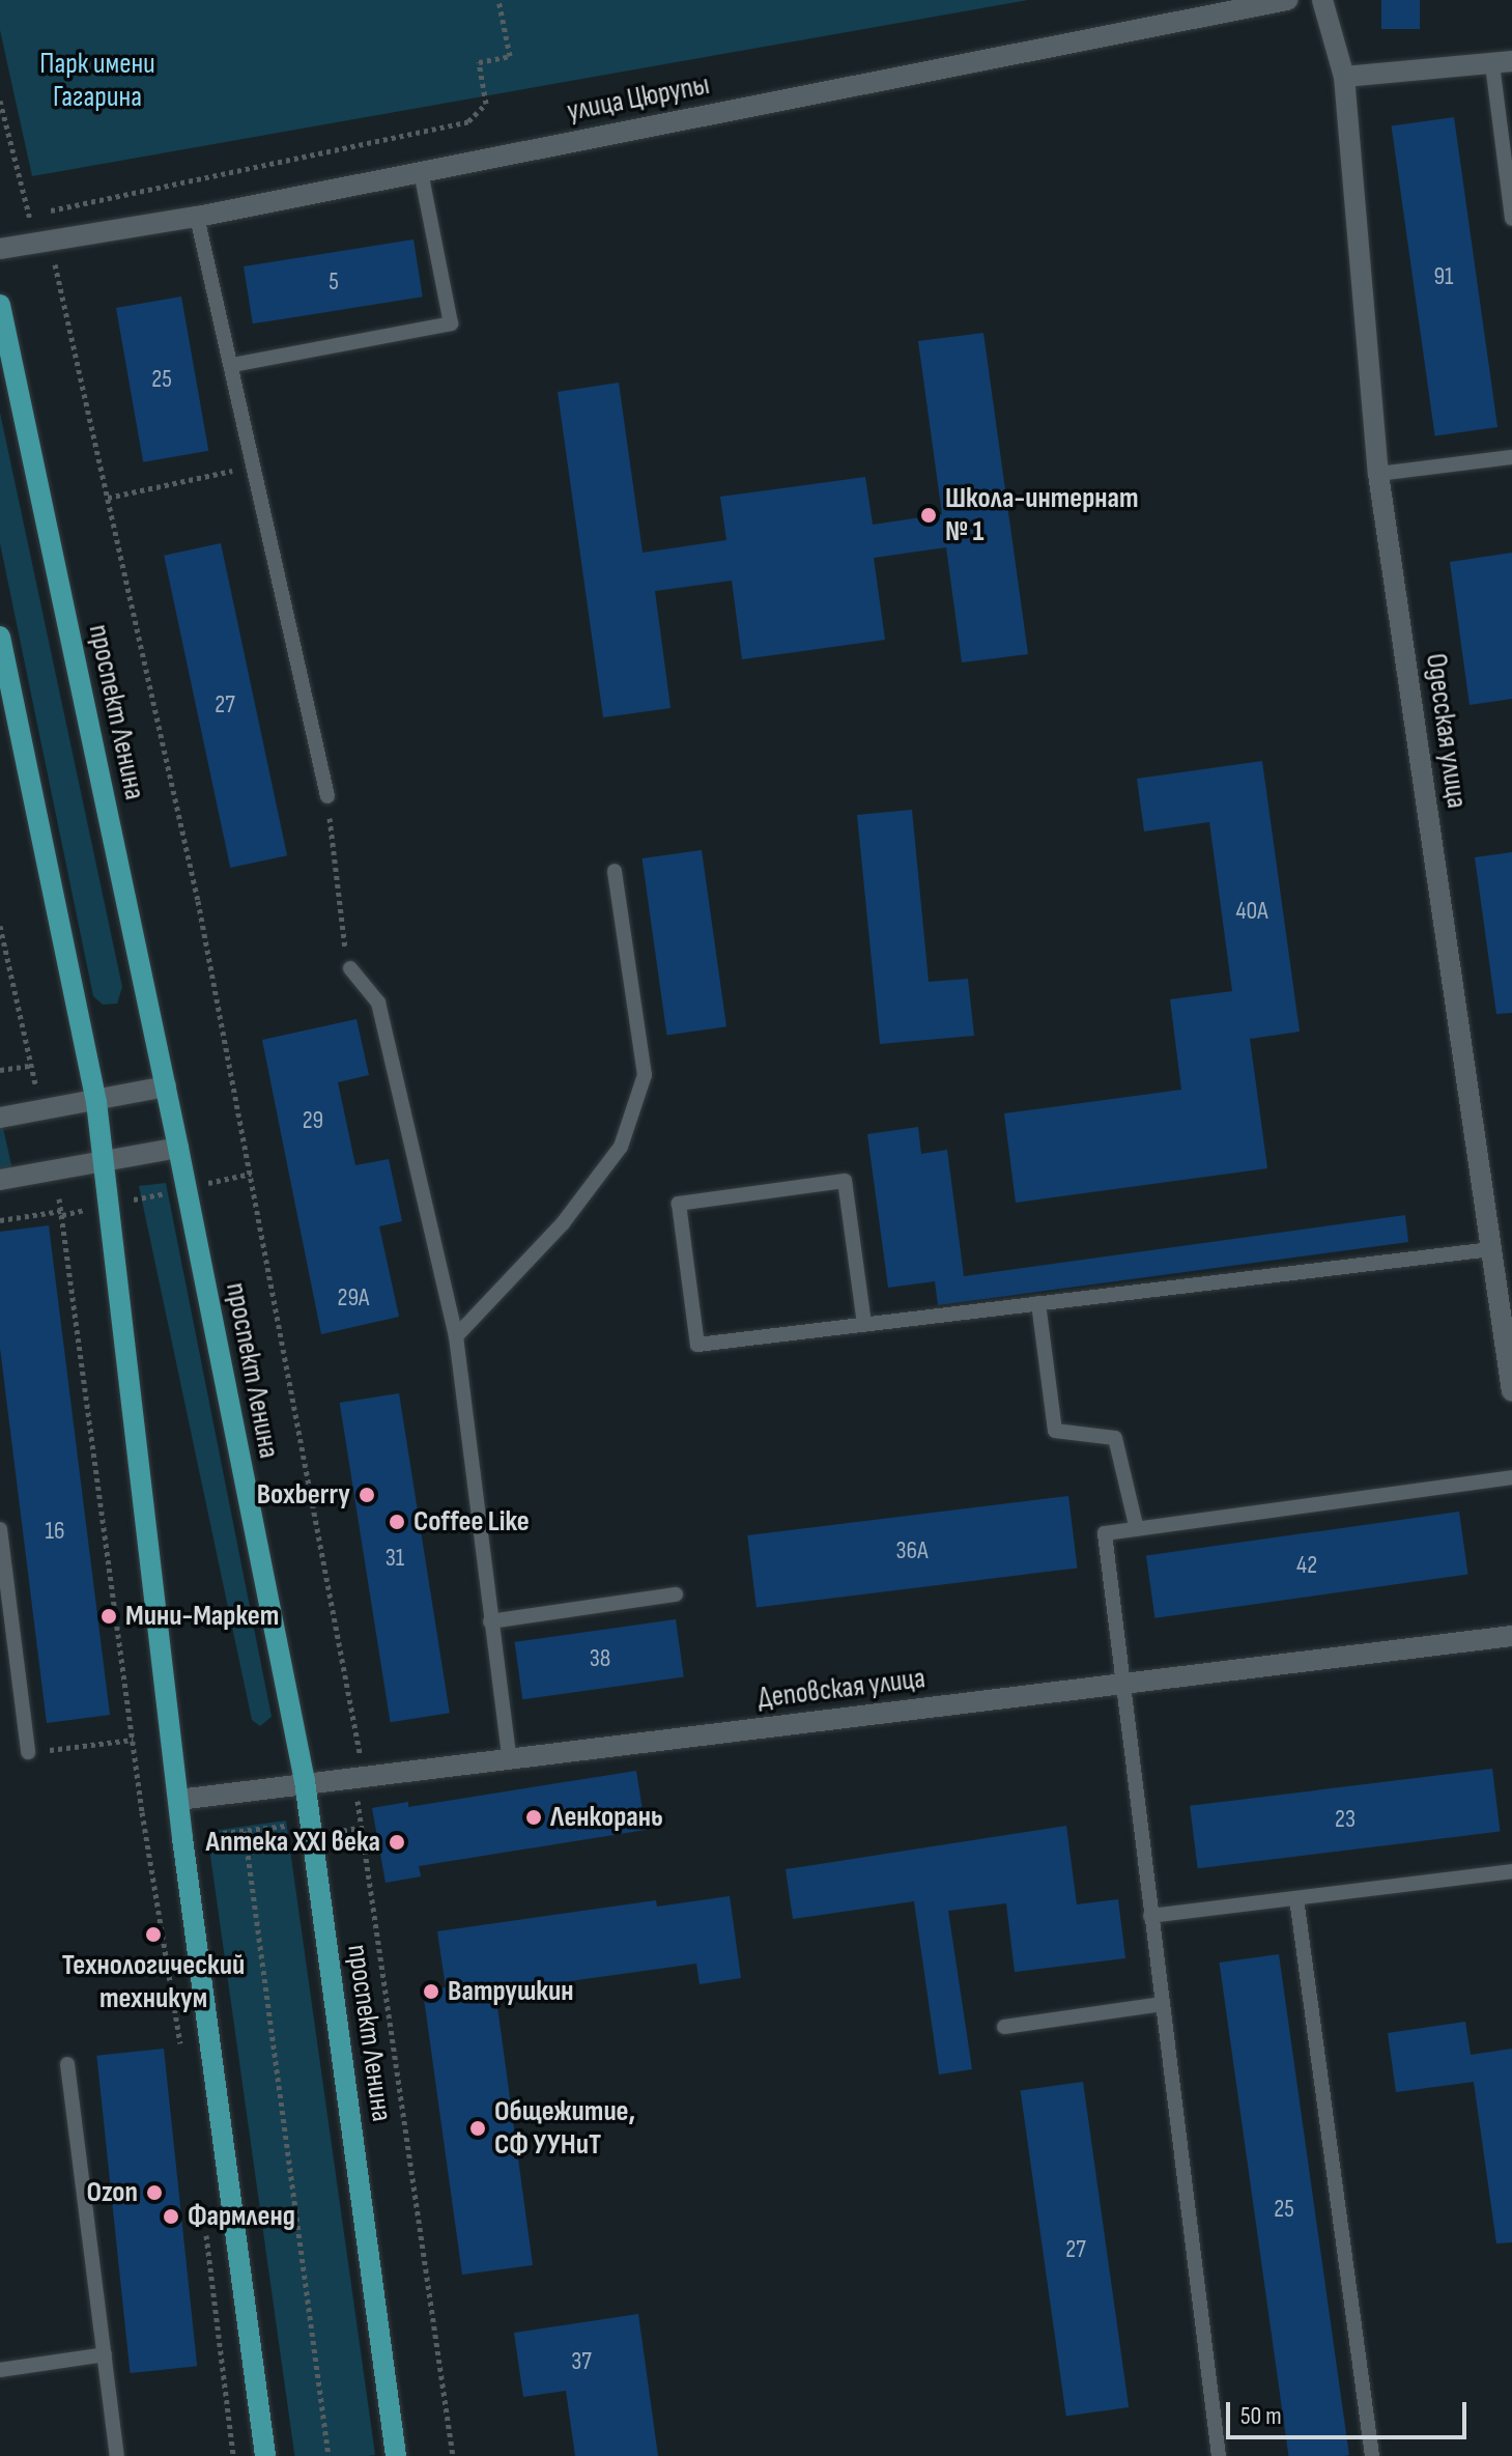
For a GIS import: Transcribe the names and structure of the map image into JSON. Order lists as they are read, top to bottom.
{
  "streets": {
    "main road": ["проспект Ленина"],
    "street": ["улица Цюрупы", "Одесская улица", "Деповская улица"]
  },
  "crossings": [
    ["проспект Ленина", "Деповская улица"]
  ],
  "parks": ["Парк имени Гагарина"],
  "places": [
    "Школа-интернат № 1",
    "Boxberry",
    "Coffee Like",
    "Мини-Маркет",
    "Ленкорань",
    "Аптека ХХI века",
    "Технологический техникум",
    "Ватрушкин",
    "Общежитие, СФ УУНиТ",
    "Ozon",
    "Фармленд"
  ],
  "house_numbers": [
    "91",
    "5",
    "25",
    "27",
    "40А",
    "29",
    "29А",
    "16",
    "36А",
    "31",
    "42",
    "38",
    "23",
    "25",
    "27",
    "37"
  ],
  "scale_bar": "50 m"
}
